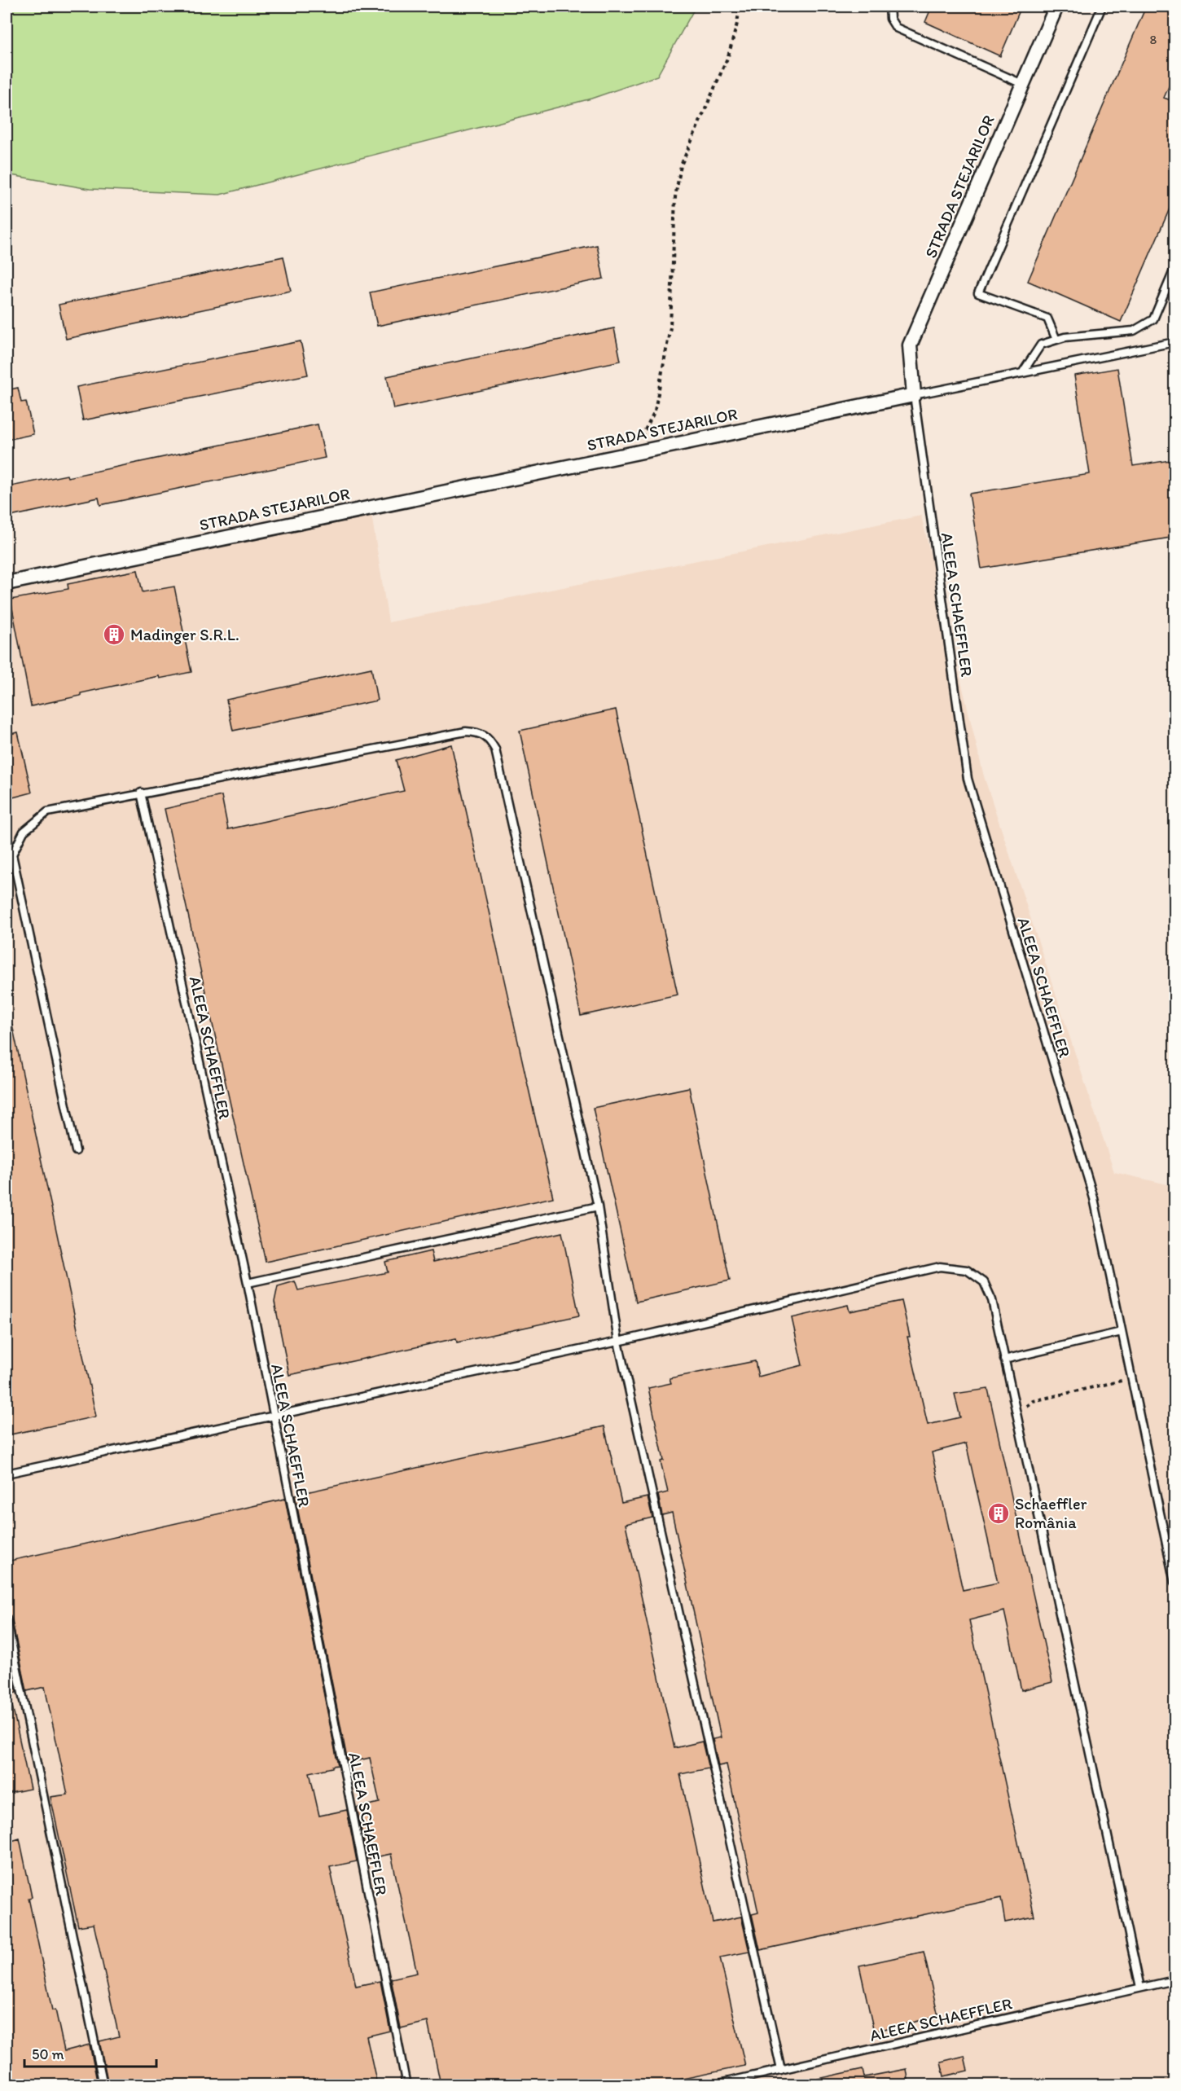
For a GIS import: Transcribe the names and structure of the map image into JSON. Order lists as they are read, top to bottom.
{
  "streets": {
    "street": ["STRADA STEJARILOR"],
    "lane": ["ALEEA SCHAEFFLER"]
  },
  "crossings": [
    ["STRADA STEJARILOR", "ALEEA SCHAEFFLER"]
  ],
  "places": {
    "building": ["Madinger S.R.L.", "Schaeffler România"]
  },
  "house_numbers": ["8"],
  "scale_bar": "50 m"
}
